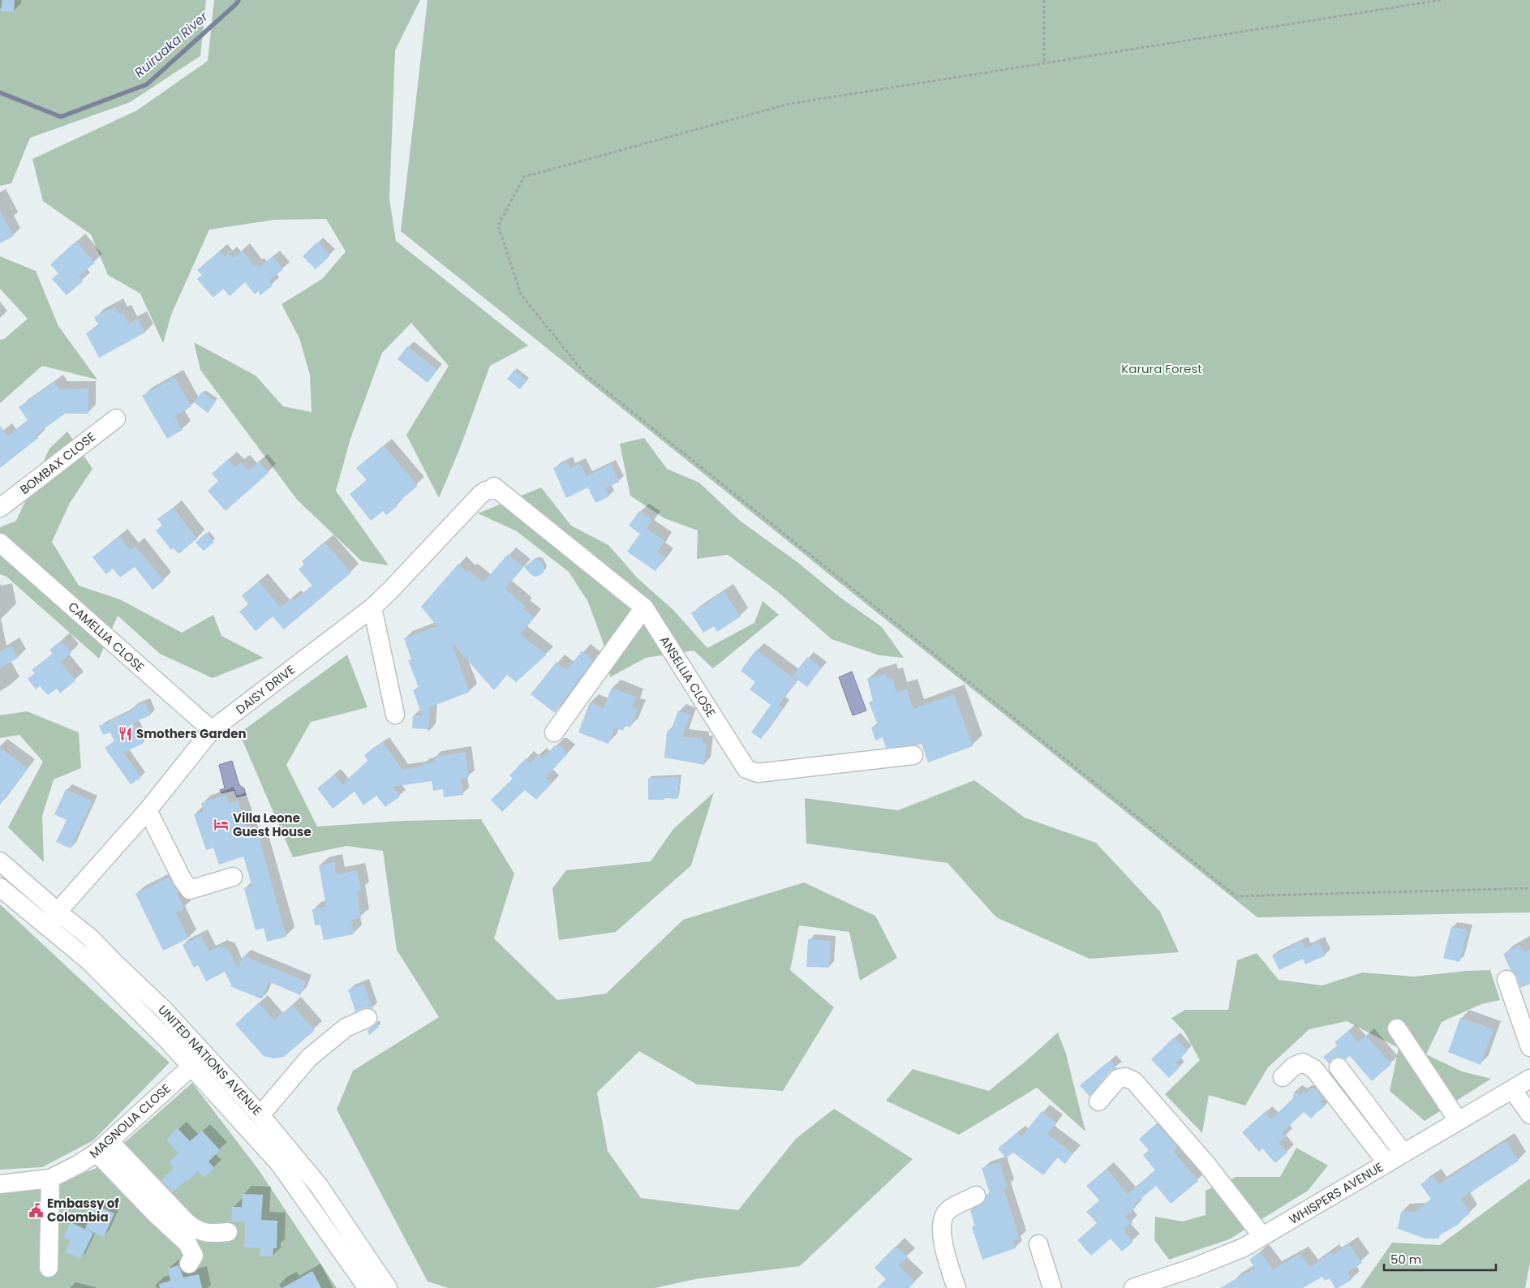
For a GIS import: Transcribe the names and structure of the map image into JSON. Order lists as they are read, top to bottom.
{
  "streets": {
    "street": [
      "BOMBAX CLOSE",
      "CAMELLIA CLOSE",
      "ANSELLIA CLOSE",
      "DAISY DRIVE",
      "UNITED NATIONS AVENUE",
      "MAGNOLIA CLOSE",
      "WHISPERS AVENUE"
    ]
  },
  "crossings": [
    ["CAMELLIA CLOSE", "DAISY DRIVE"],
    ["ANSELLIA CLOSE", "DAISY DRIVE"],
    ["DAISY DRIVE", "UNITED NATIONS AVENUE"],
    ["UNITED NATIONS AVENUE", "MAGNOLIA CLOSE"]
  ],
  "water": ["Ruiruaka River"],
  "parks": ["Karura Forest"],
  "places": {
    "restaurant": ["Smothers Garden"],
    "hotel": ["Villa Leone Guest House"],
    "public building": ["Embassy of Colombia"]
  },
  "scale_bar": "50 m"
}
